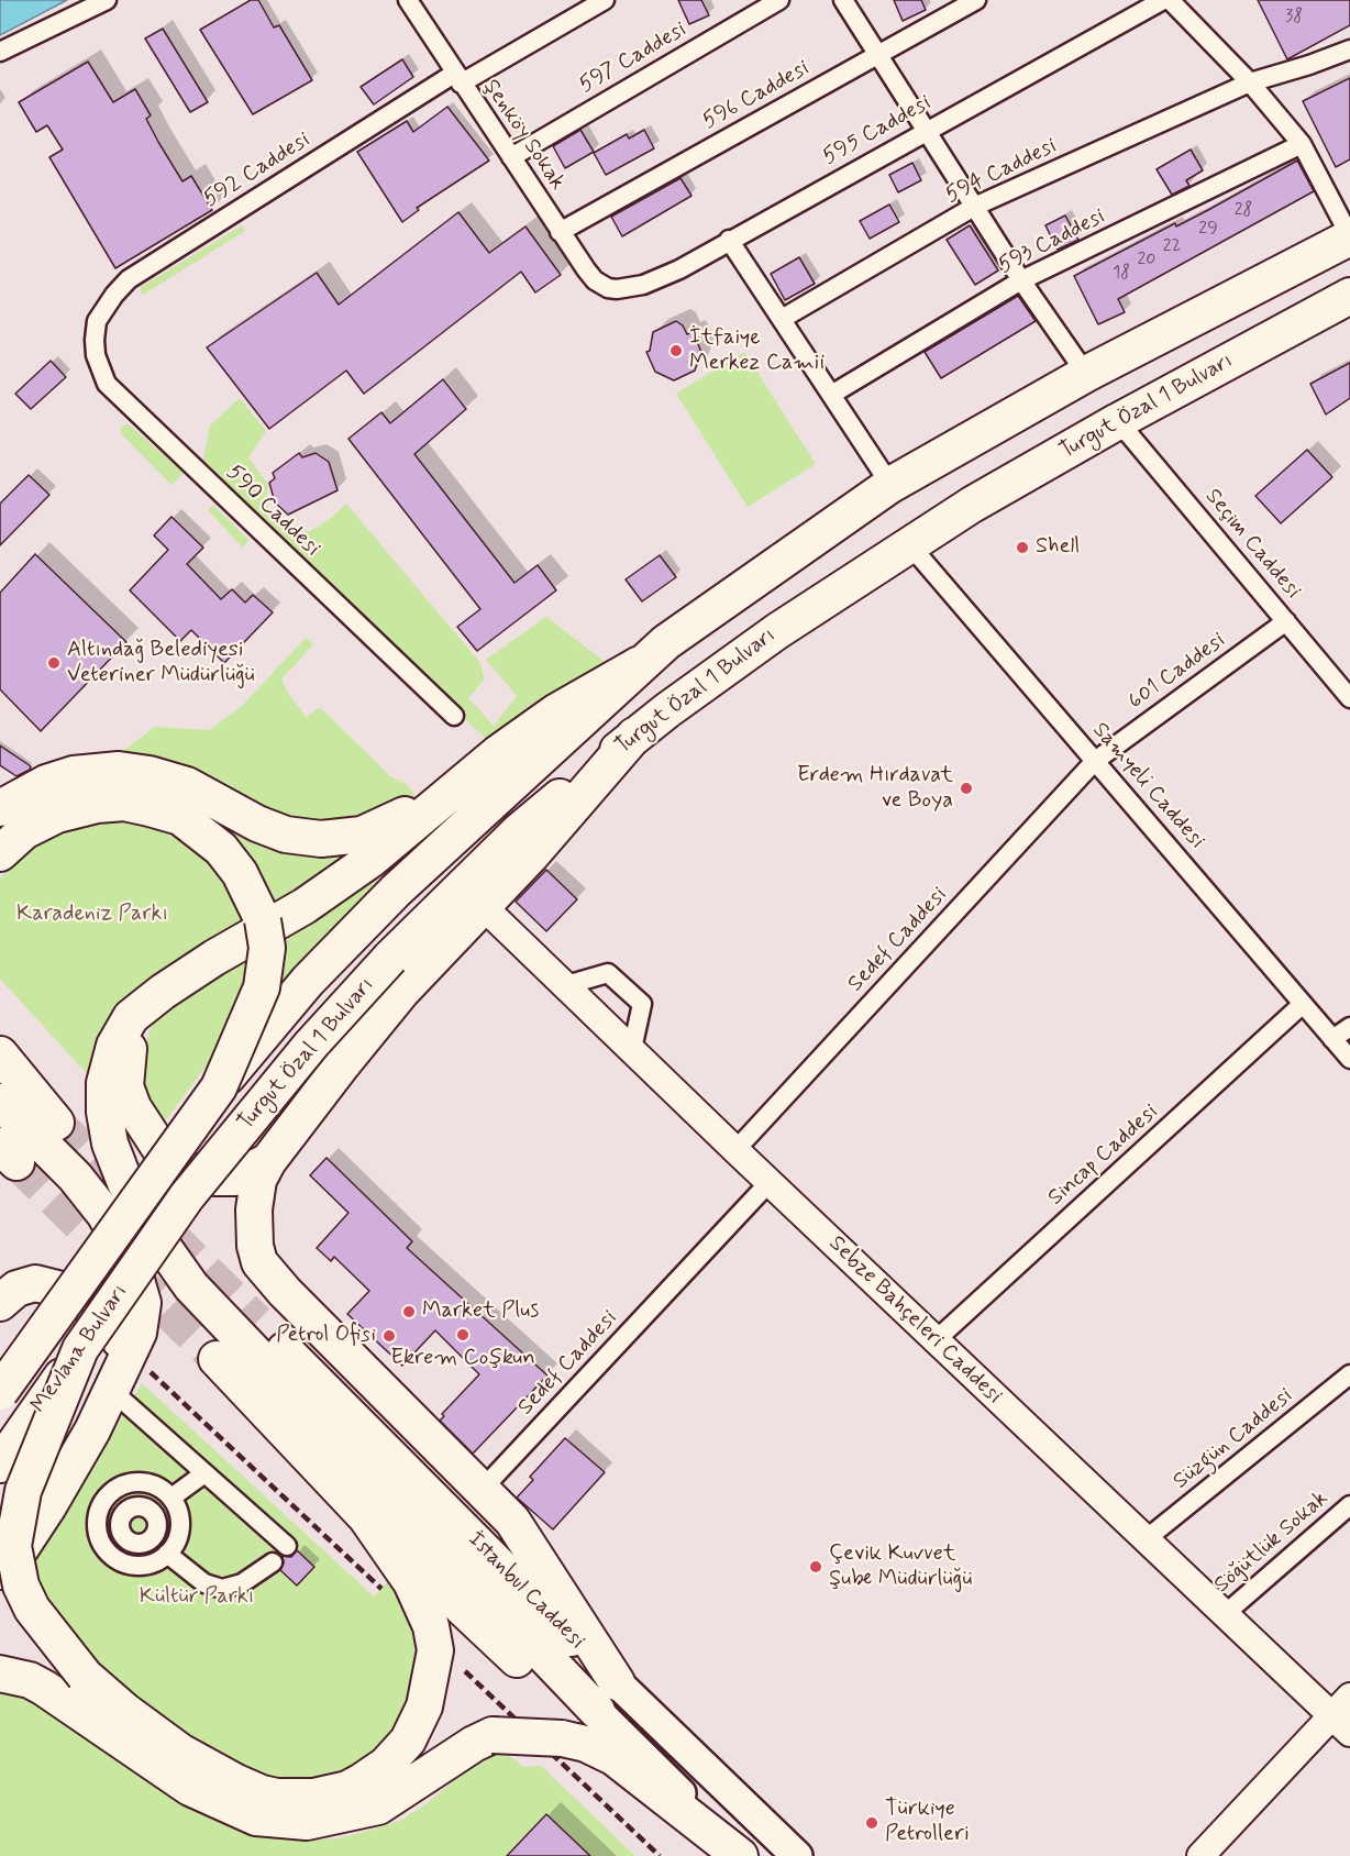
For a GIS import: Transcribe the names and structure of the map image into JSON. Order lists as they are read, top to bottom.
{
  "streets": {
    "highway": ["Turgut Özal 1 Bulvarı", "Mevlana Bulvarı", "İstanbul Caddesi"],
    "street": [
      "597 Caddesi",
      "596 Caddesi",
      "595 Caddesi",
      "Şenköy Sokak",
      "592 Caddesi",
      "594 Caddesi",
      "593 Caddesi",
      "590 Caddesi",
      "Seçim Caddesi",
      "601 Caddesi",
      "Samyeli Caddesi",
      "Sedef Caddesi",
      "Sincap Caddesi",
      "Sebze Bahçeleri Caddesi",
      "Süzgün Caddesi",
      "Söğütlük Sokak"
    ]
  },
  "crossings": [
    ["597 Caddesi", "Şenköy Sokak"],
    ["596 Caddesi", "Şenköy Sokak"],
    ["595 Caddesi", "Şenköy Sokak"],
    ["Şenköy Sokak", "592 Caddesi"],
    ["592 Caddesi", "590 Caddesi"],
    ["Turgut Özal 1 Bulvarı", "Seçim Caddesi"],
    ["Turgut Özal 1 Bulvarı", "Samyeli Caddesi"],
    ["Turgut Özal 1 Bulvarı", "Mevlana Bulvarı"],
    ["Seçim Caddesi", "601 Caddesi"],
    ["601 Caddesi", "Samyeli Caddesi"],
    ["601 Caddesi", "Sedef Caddesi"],
    ["Samyeli Caddesi", "Sedef Caddesi"],
    ["Samyeli Caddesi", "Sincap Caddesi"],
    ["Sedef Caddesi", "Sebze Bahçeleri Caddesi"],
    ["Sincap Caddesi", "Sebze Bahçeleri Caddesi"],
    ["Sebze Bahçeleri Caddesi", "Süzgün Caddesi"],
    ["Sebze Bahçeleri Caddesi", "Söğütlük Sokak"]
  ],
  "parks": ["Karadeniz Parkı", "Kültür Parkı"],
  "places": [
    "İtfaiye Merkez Camii",
    "Shell",
    "Altındağ Belediyesi Veteriner Müdürlüğü",
    "Erdem Hırdavat ve Boya",
    "Market Plus",
    "Ekrem Coşkun",
    "Petrol Ofisi",
    "Çevik Kuvvet Şube Müdürlüğü",
    "Türkiye Petrolleri"
  ],
  "house_numbers": [
    "38",
    "28",
    "29",
    "22",
    "20",
    "18"
  ]
}
